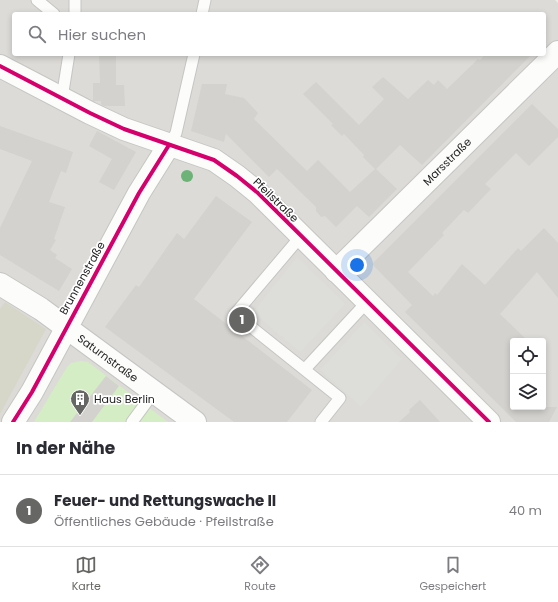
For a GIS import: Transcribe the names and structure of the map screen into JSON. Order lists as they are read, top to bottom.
{
  "streets": {
    "street": [
      "Marsstraße",
      "Pfeilstraße",
      "Brunnenstraße",
      "Saturnstraße"
    ]
  },
  "crossings": [
    ["Marsstraße", "Pfeilstraße"],
    ["Pfeilstraße", "Brunnenstraße"],
    ["Brunnenstraße", "Saturnstraße"]
  ],
  "places": {
    "building": ["Haus Berlin"]
  },
  "page": {
    "search": "Hier suchen",
    "pins": "1",
    "heading": "In der Nähe",
    "list": [
      {
        "mark": "1",
        "name": "Feuer- und Rettungswache II",
        "note": "Öffentliches Gebäude · Pfeilstraße",
        "value": "40 m"
      }
    ],
    "nav": ["Karte", "Route", "Gespeichert"]
  }
}
